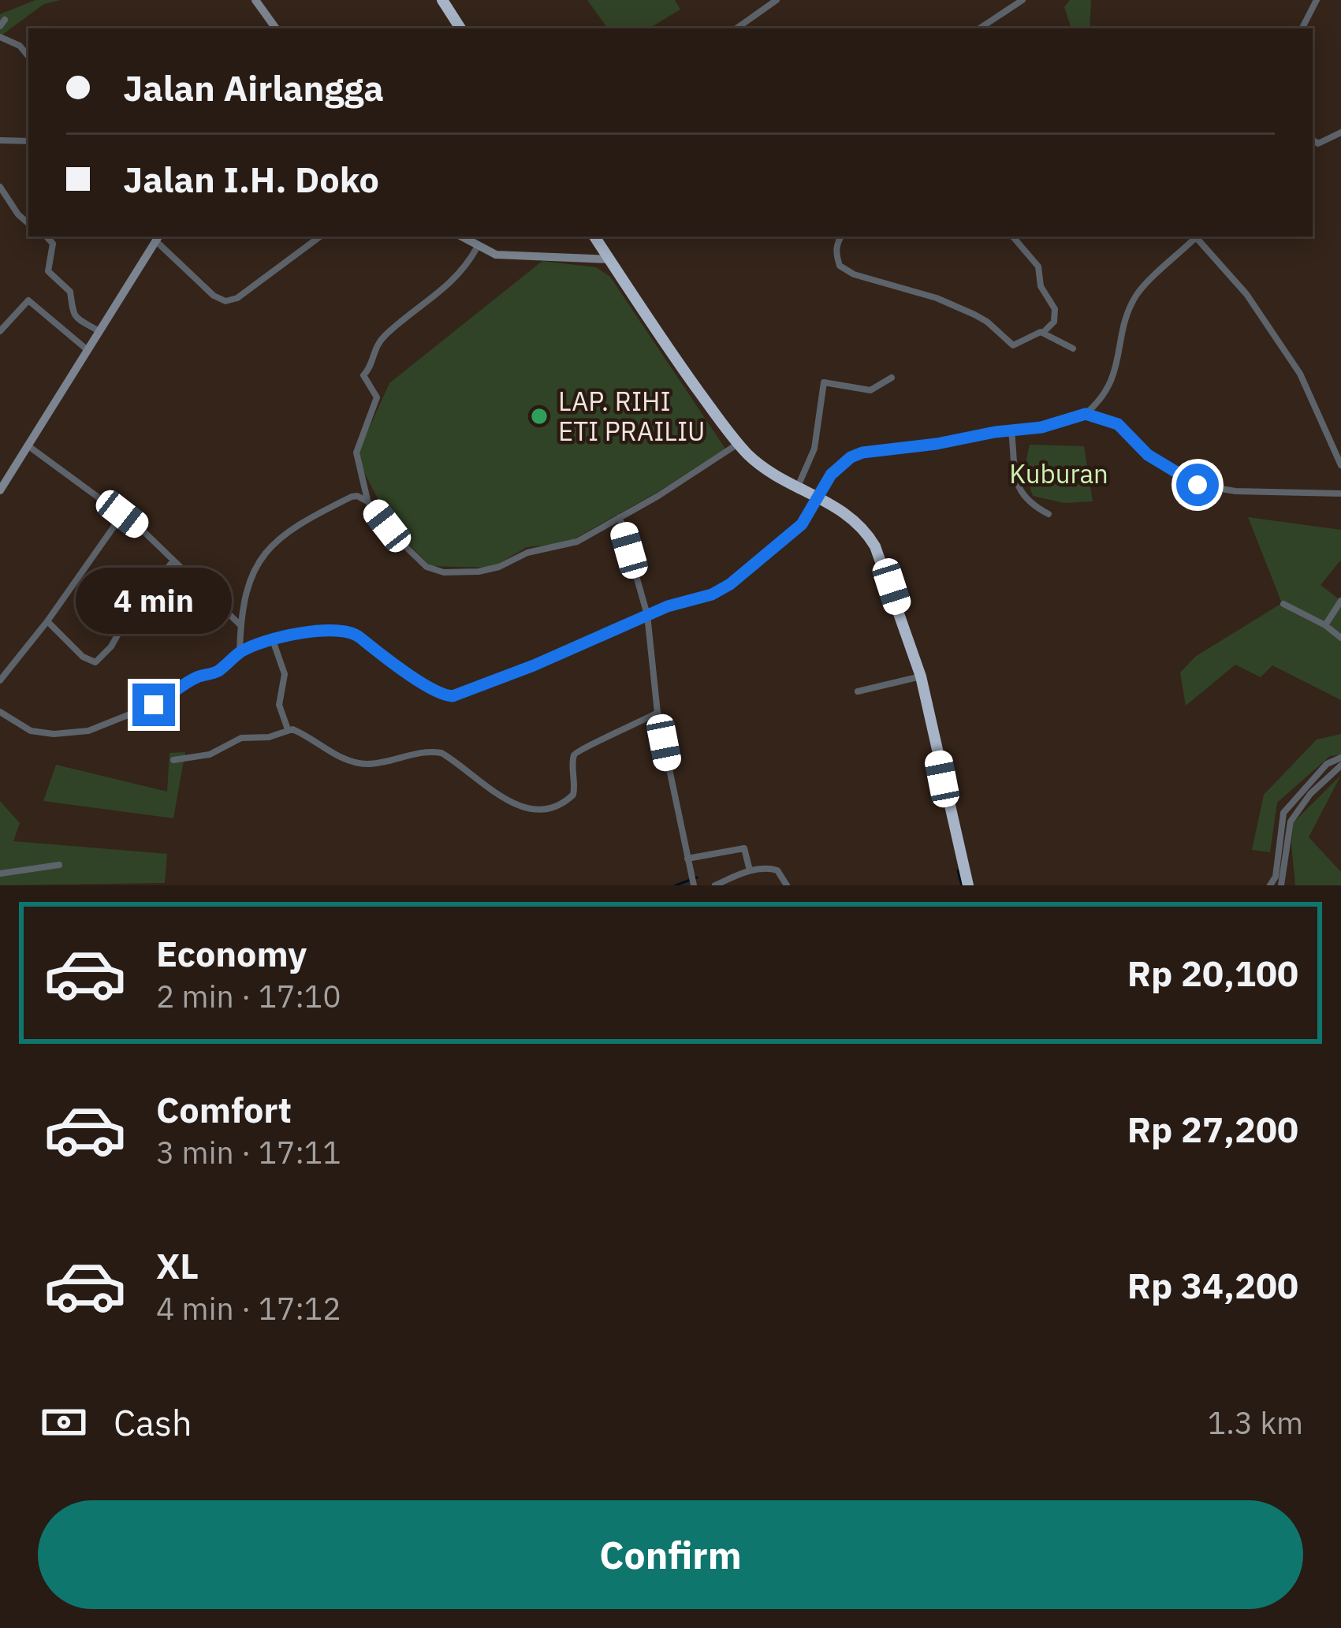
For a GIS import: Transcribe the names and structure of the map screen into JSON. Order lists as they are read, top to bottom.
{
  "parks": ["Kuburan"],
  "places": ["LAP. RIHI ETI PRAILIU"],
  "page": {
    "banner": ["Jalan Airlangga", "Jalan I.H. Doko"],
    "bubble": "4 min",
    "list": [
      {
        "name": "Economy",
        "note": "2 min · 17:10",
        "value": "Rp 20,100"
      },
      {
        "name": "Comfort",
        "note": "3 min · 17:11",
        "value": "Rp 27,200"
      },
      {
        "name": "XL",
        "note": "4 min · 17:12",
        "value": "Rp 34,200"
      }
    ],
    "pay": ["Cash", "1.3 km"],
    "buttons": "Confirm"
  }
}
